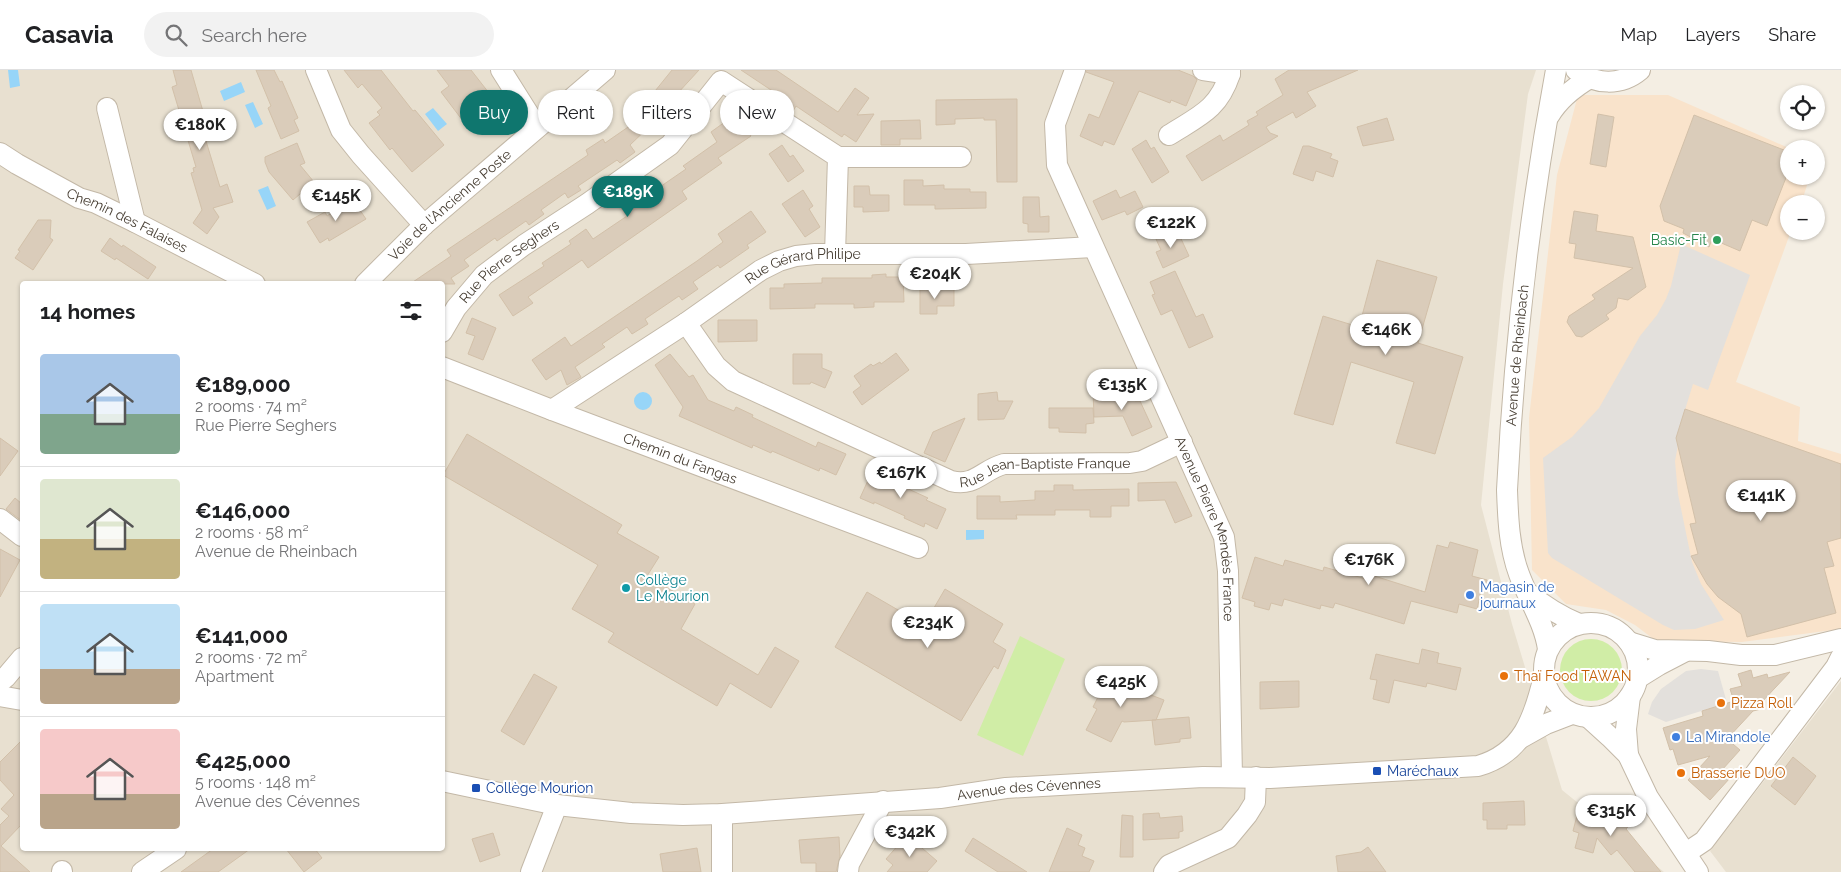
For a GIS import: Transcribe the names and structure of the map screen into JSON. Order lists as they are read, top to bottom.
{
  "streets": {
    "street": [
      "Voie de l'Ancienne Poste",
      "Chemin des Falaises",
      "Rue Pierre Seghers",
      "Rue Gérard Philipe",
      "Avenue de Rheinbach",
      "Chemin du Fangas",
      "Rue Jean-Baptiste Franque",
      "Avenue Pierre Mendès France",
      "Avenue des Cévennes"
    ]
  },
  "crossings": [
    ["Rue Gérard Philipe", "Chemin du Fangas"],
    ["Rue Gérard Philipe", "Rue Jean-Baptiste Franque"],
    ["Rue Gérard Philipe", "Avenue Pierre Mendès France"],
    ["Avenue de Rheinbach", "Avenue des Cévennes"],
    ["Rue Jean-Baptiste Franque", "Avenue Pierre Mendès France"],
    ["Avenue Pierre Mendès France", "Avenue des Cévennes"]
  ],
  "places": {
    "other": [
      "Basic-Fit",
      "Collège Le Mourion",
      "Magasin de journaux",
      "Thaï Food TAWAN",
      "Pizza Roll",
      "La Mirandole",
      "Brasserie DUO"
    ],
    "transit": ["Maréchaux", "Collège Mourion"]
  },
  "page": {
    "header": "Casavia",
    "search": "Search here",
    "nav": ["Map", "Layers", "Share"],
    "map_buttons": ["+", "−"],
    "chip": [
      "Buy",
      "Rent",
      "Filters",
      "New"
    ],
    "price": [
      "€180K",
      "€189K",
      "€145K",
      "€122K",
      "€204K",
      "€146K",
      "€135K",
      "€167K",
      "€141K",
      "€176K",
      "€234K",
      "€425K",
      "€315K",
      "€342K"
    ],
    "heading": "14 homes",
    "list": [
      {
        "name": "€189,000",
        "note": "2 rooms · 74 m² · Rue Pierre Seghers"
      },
      {
        "name": "€146,000",
        "note": "2 rooms · 58 m² · Avenue de Rheinbach"
      },
      {
        "name": "€141,000",
        "note": "2 rooms · 72 m² · Apartment"
      },
      {
        "name": "€425,000",
        "note": "5 rooms · 148 m² · Avenue des Cévennes"
      }
    ]
  }
}
